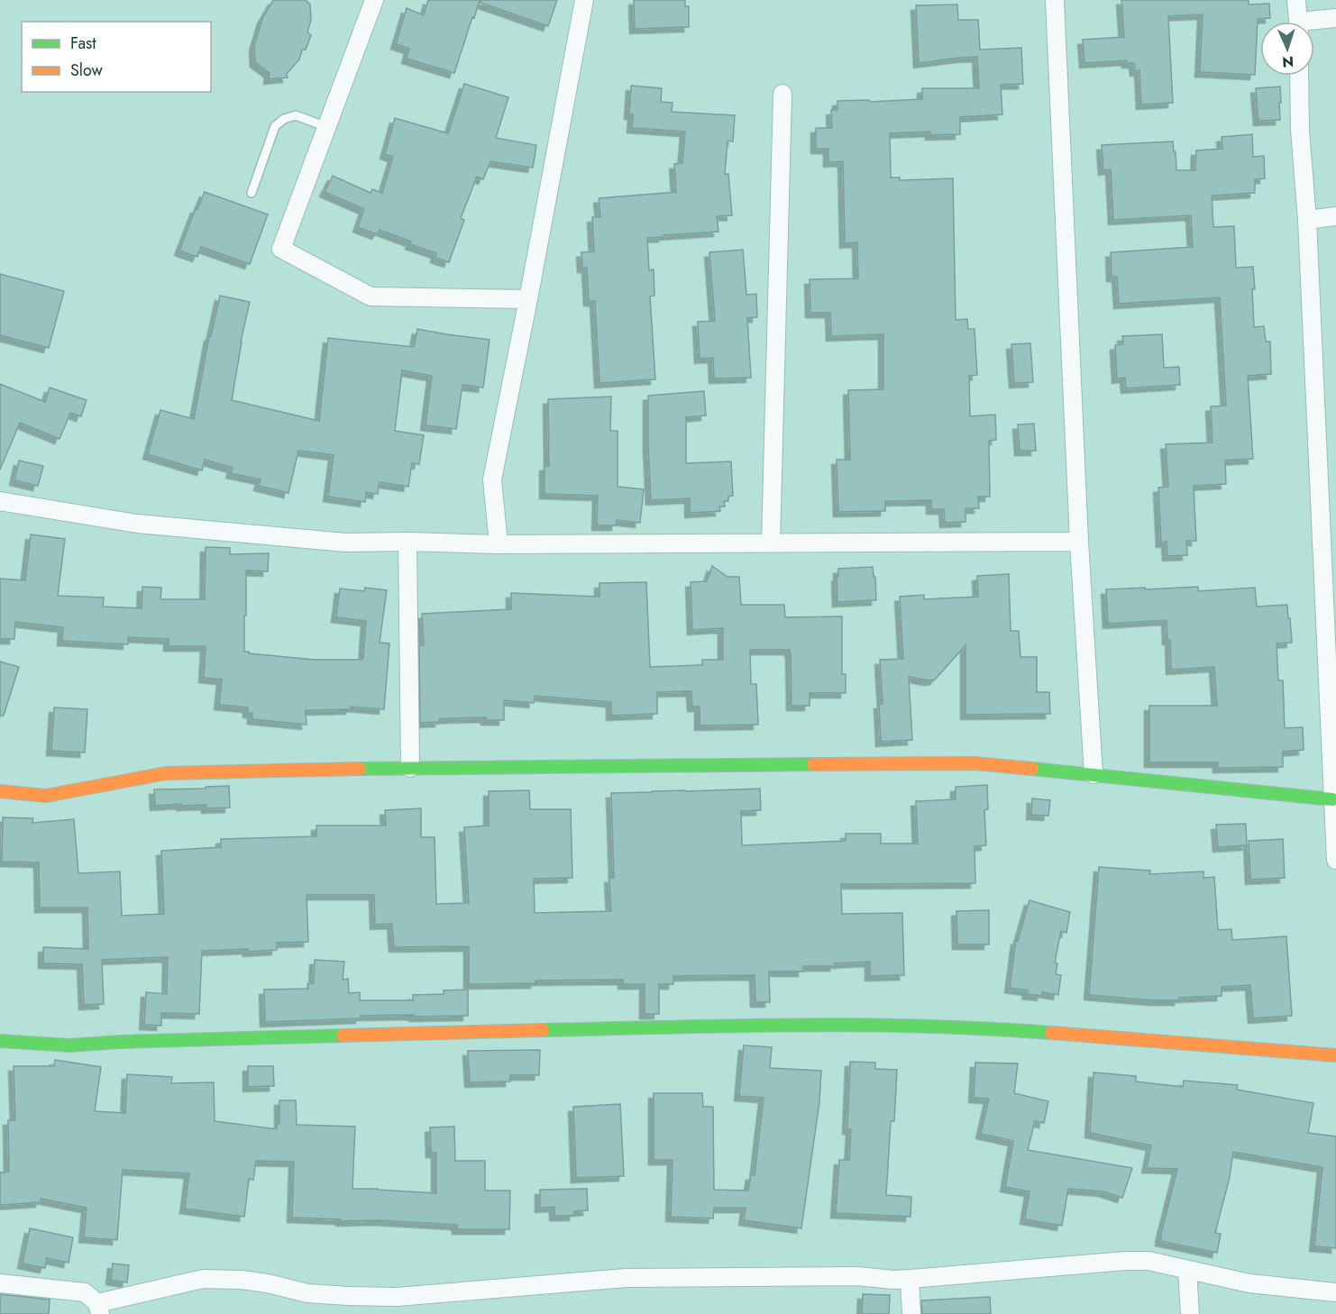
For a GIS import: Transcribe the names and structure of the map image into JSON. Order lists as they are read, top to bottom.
{
  "legend": ["Fast", "Slow"],
  "north": "bottom"
}
